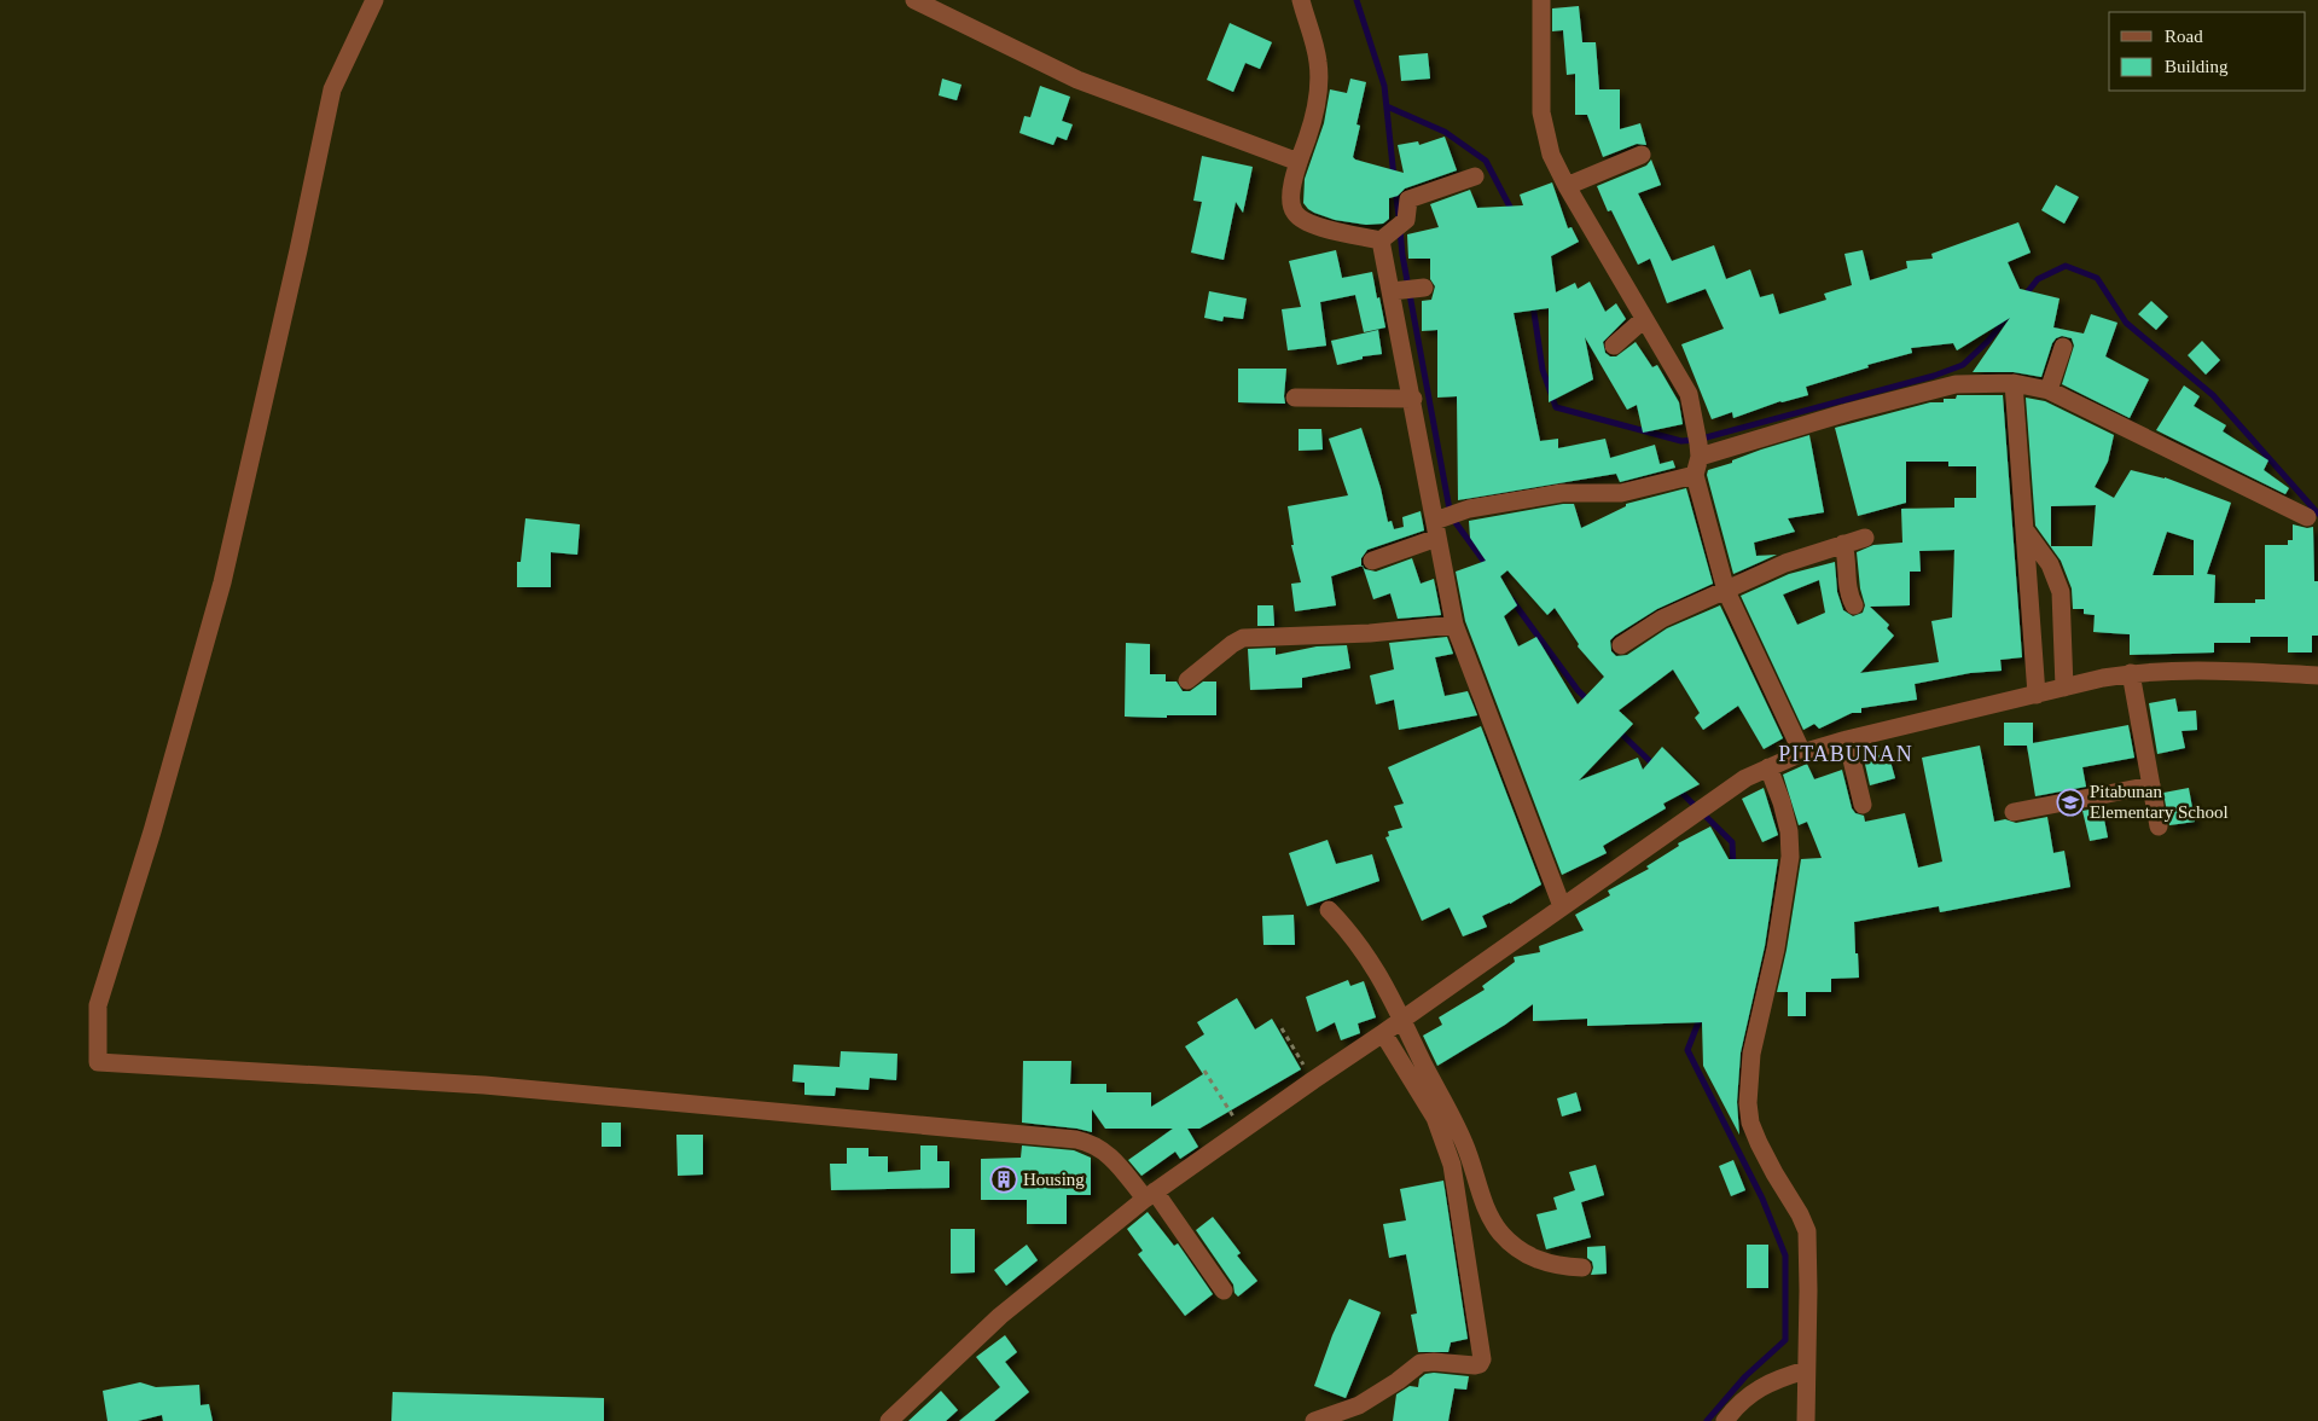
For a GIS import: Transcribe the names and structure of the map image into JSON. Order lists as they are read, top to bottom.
{
  "districts": ["PITABUNAN"],
  "places": {
    "school or university": ["Pitabunan Elementary School"],
    "building": ["Housing"]
  },
  "legend": ["Road", "Building"]
}
